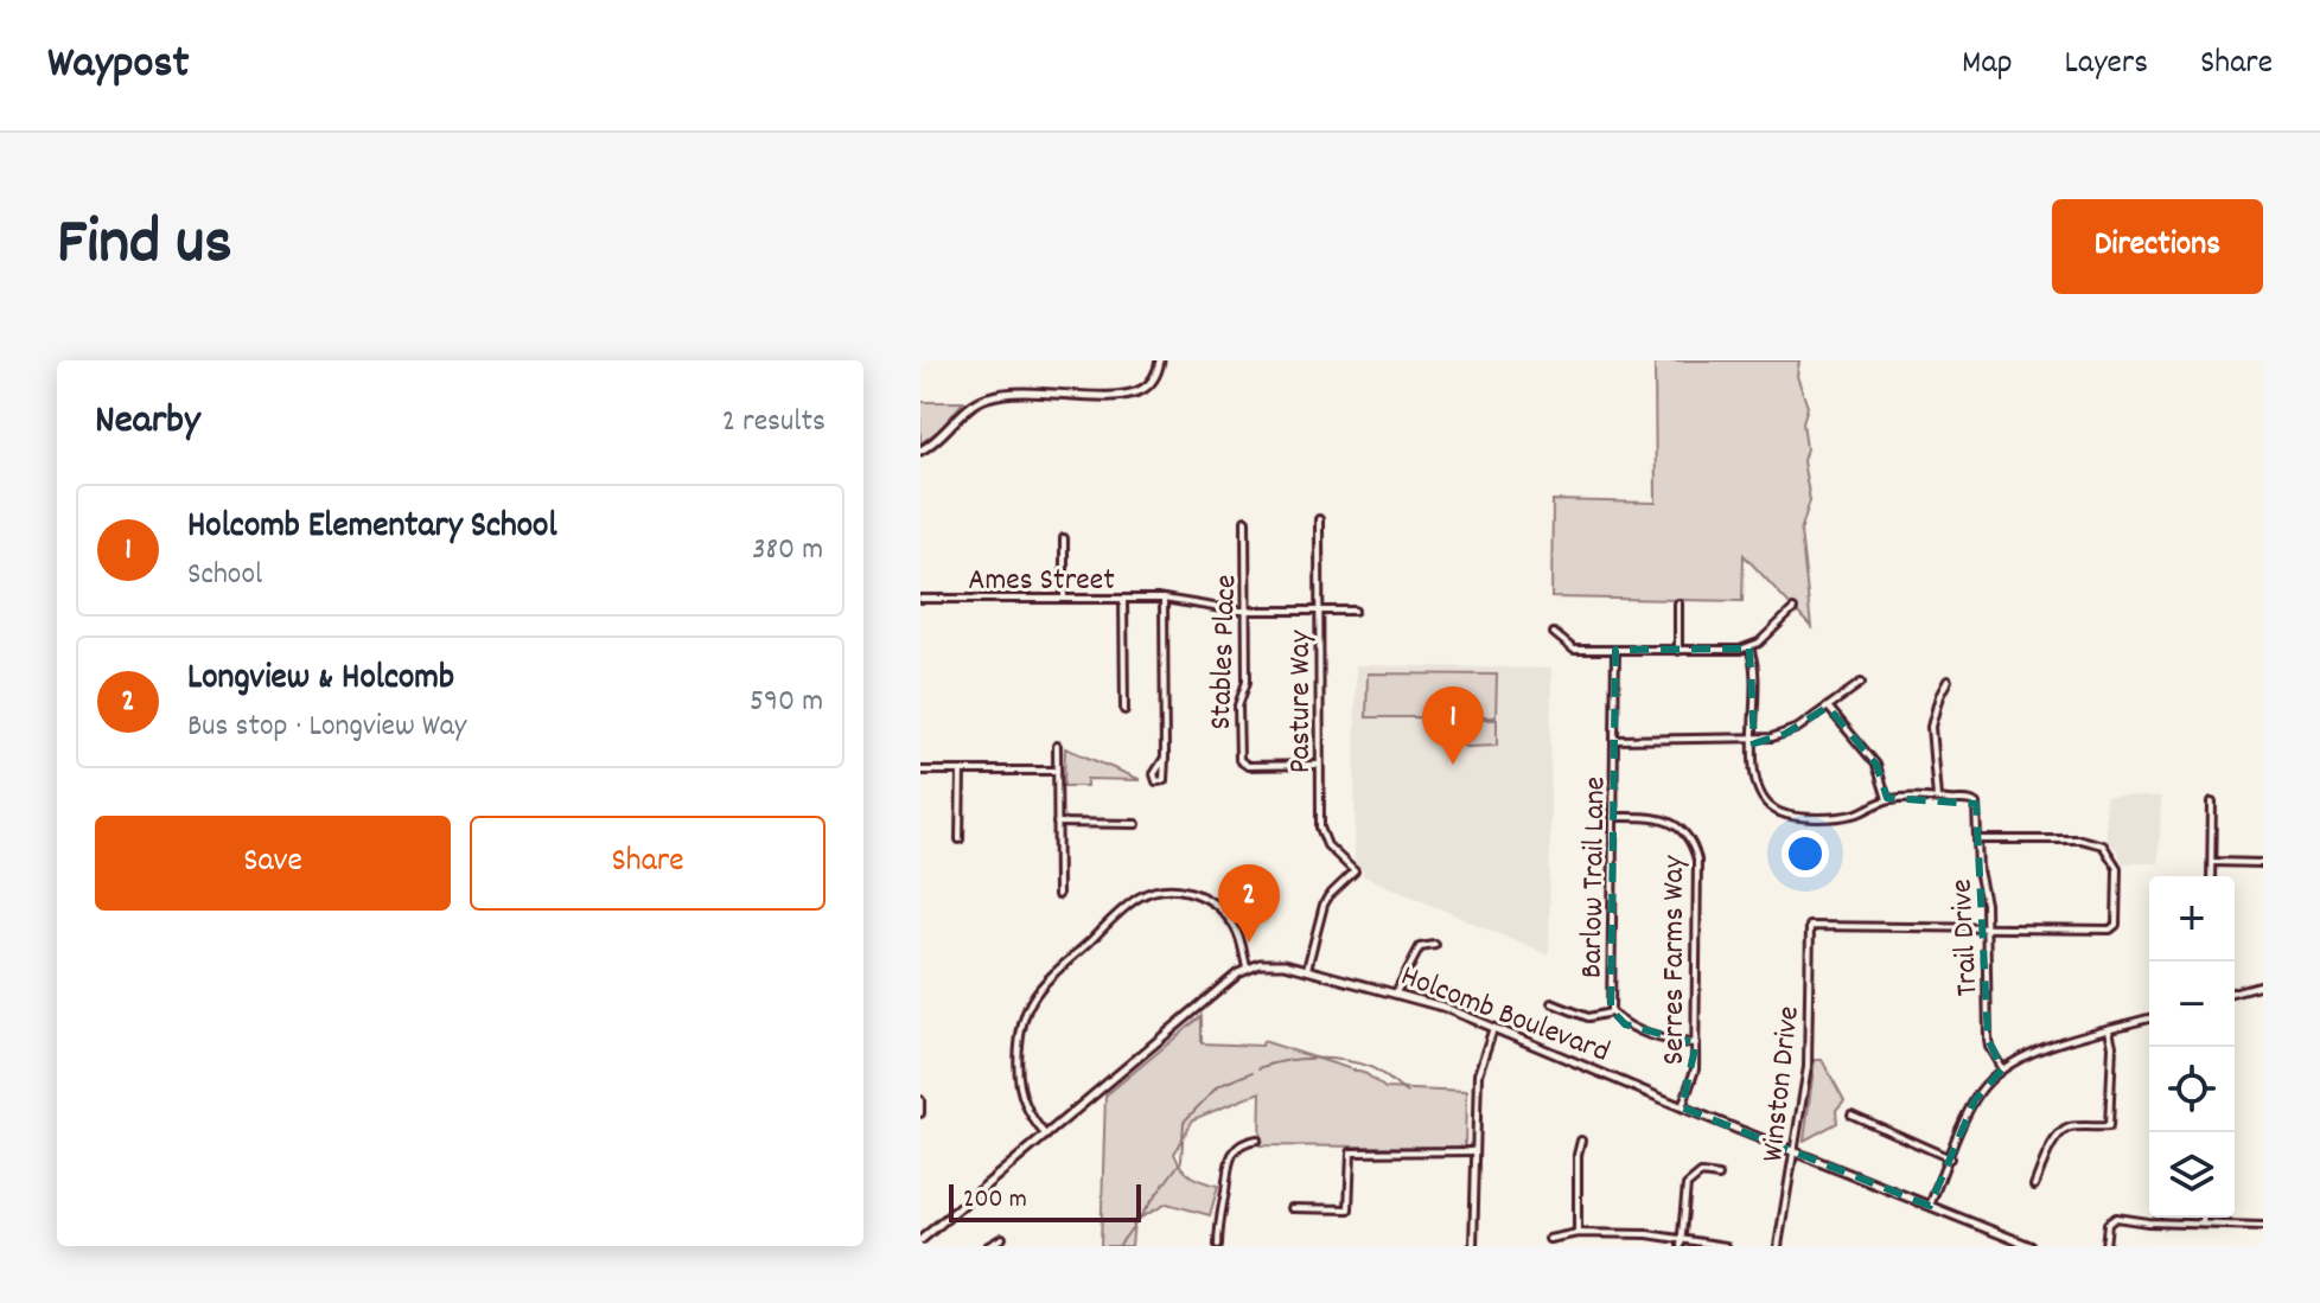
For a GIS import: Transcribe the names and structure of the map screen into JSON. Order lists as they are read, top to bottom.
{
  "streets": {
    "street": [
      "Ames Street",
      "Stables Place",
      "Pasture Way",
      "Barlow Trail Lane",
      "Trail Drive",
      "Serres Farms Way",
      "Holcomb Boulevard",
      "Winston Drive"
    ]
  },
  "crossings": [
    ["Ames Street", "Stables Place"],
    ["Ames Street", "Pasture Way"],
    ["Stables Place", "Pasture Way"],
    ["Pasture Way", "Holcomb Boulevard"],
    ["Barlow Trail Lane", "Serres Farms Way"],
    ["Trail Drive", "Winston Drive"],
    ["Serres Farms Way", "Holcomb Boulevard"],
    ["Holcomb Boulevard", "Winston Drive"]
  ],
  "scale_bar": "200 m",
  "page": {
    "header": "Waypost",
    "nav": ["Map", "Layers", "Share"],
    "title": "Find us",
    "buttons": [
      "Directions",
      ["Save", "Share"]
    ],
    "heading": ["Nearby", "2 results"],
    "list": [
      {
        "mark": "1",
        "name": "Holcomb Elementary School",
        "note": "School",
        "value": "380 m"
      },
      {
        "mark": "2",
        "name": "Longview & Holcomb",
        "note": "Bus stop · Longview Way",
        "value": "590 m"
      }
    ],
    "pins": ["1", "2"],
    "map_buttons": ["+", "−"],
    "scale": "200 m"
  }
}
